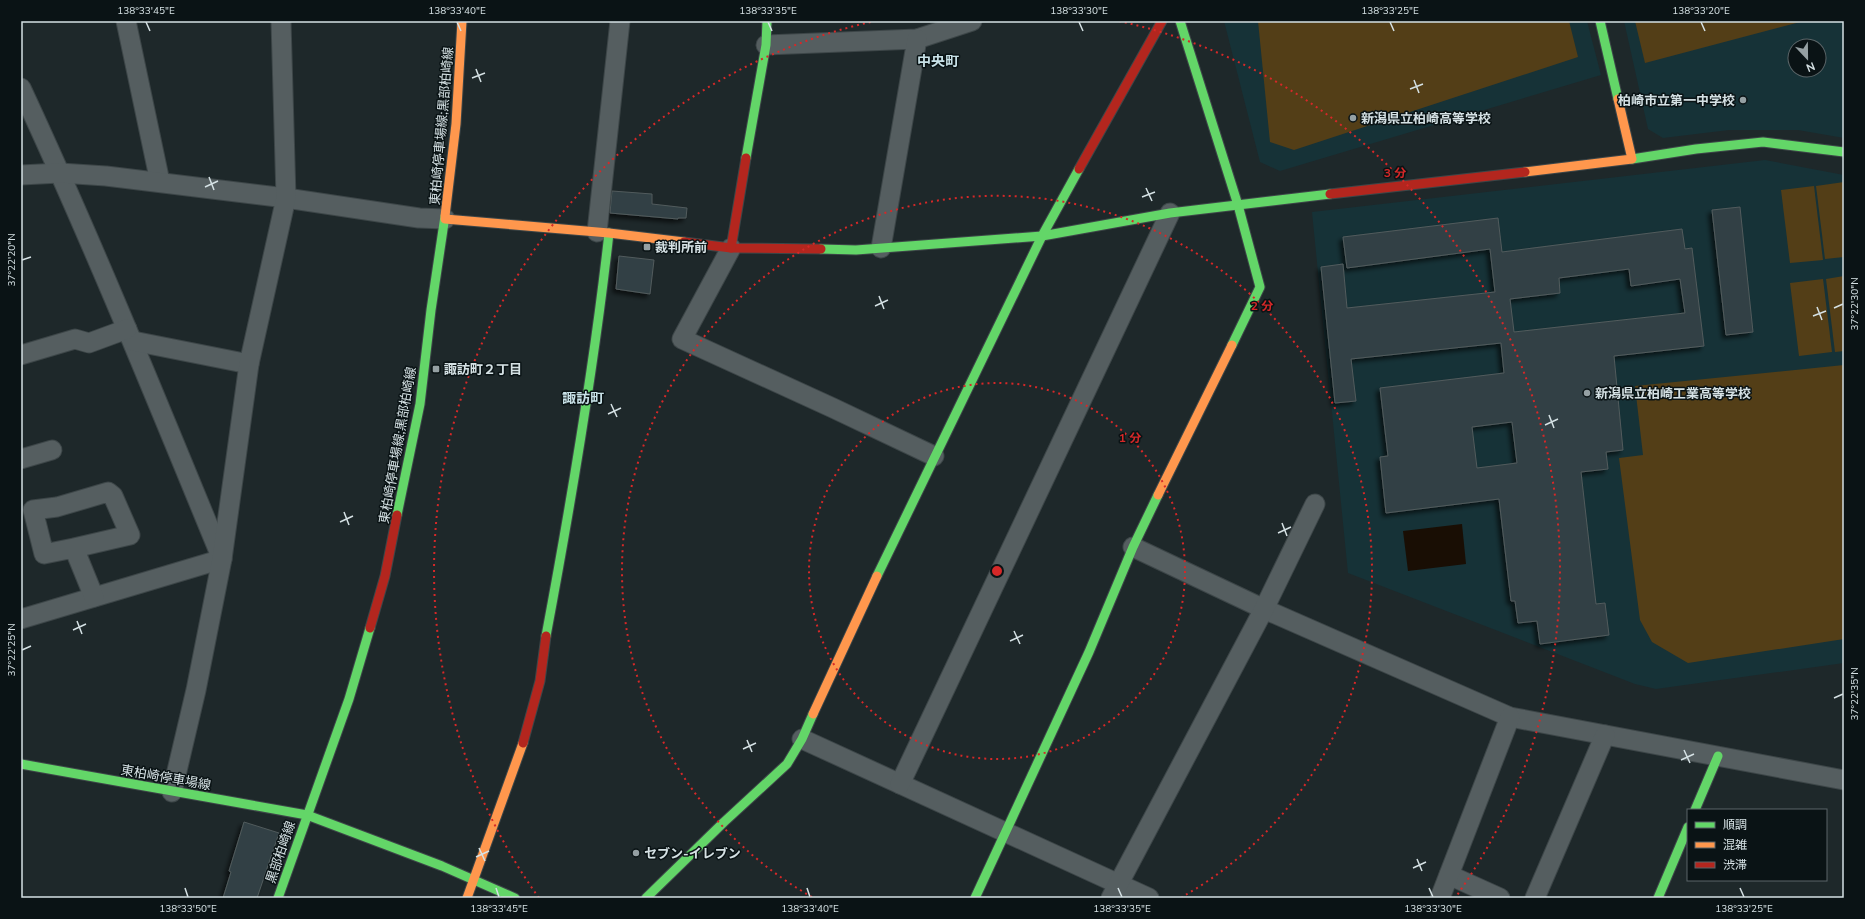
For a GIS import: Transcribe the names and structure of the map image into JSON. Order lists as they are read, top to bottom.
{
  "streets": {
    "street": ["東柏崎停車場線;黒部柏崎線", "東柏崎停車場線", "黒部柏崎線"]
  },
  "crossings": [
    ["東柏崎停車場線;黒部柏崎線", "東柏崎停車場線"],
    ["東柏崎停車場線;黒部柏崎線", "黒部柏崎線"],
    ["東柏崎停車場線", "黒部柏崎線"]
  ],
  "districts": ["中央町", "諏訪町"],
  "places": {
    "other": [
      "柏崎市立第一中学校",
      "新潟県立柏崎高等学校",
      "新潟県立柏崎工業高等学校",
      "セブン-イレブン"
    ],
    "transit": ["裁判所前", "諏訪町２丁目"]
  },
  "legend": ["順調", "混雑", "渋滞"],
  "north": "bottom",
  "coordinates": [
    "138°33'45\"E",
    "138°33'40\"E",
    "138°33'35\"E",
    "138°33'30\"E",
    "138°33'25\"E",
    "138°33'20\"E",
    "37°22'20\"N",
    "37°22'30\"N",
    "37°22'25\"N",
    "37°22'35\"N",
    "138°33'50\"E"
  ],
  "rings": ["3 分", "2 分", "1 分"]
}
